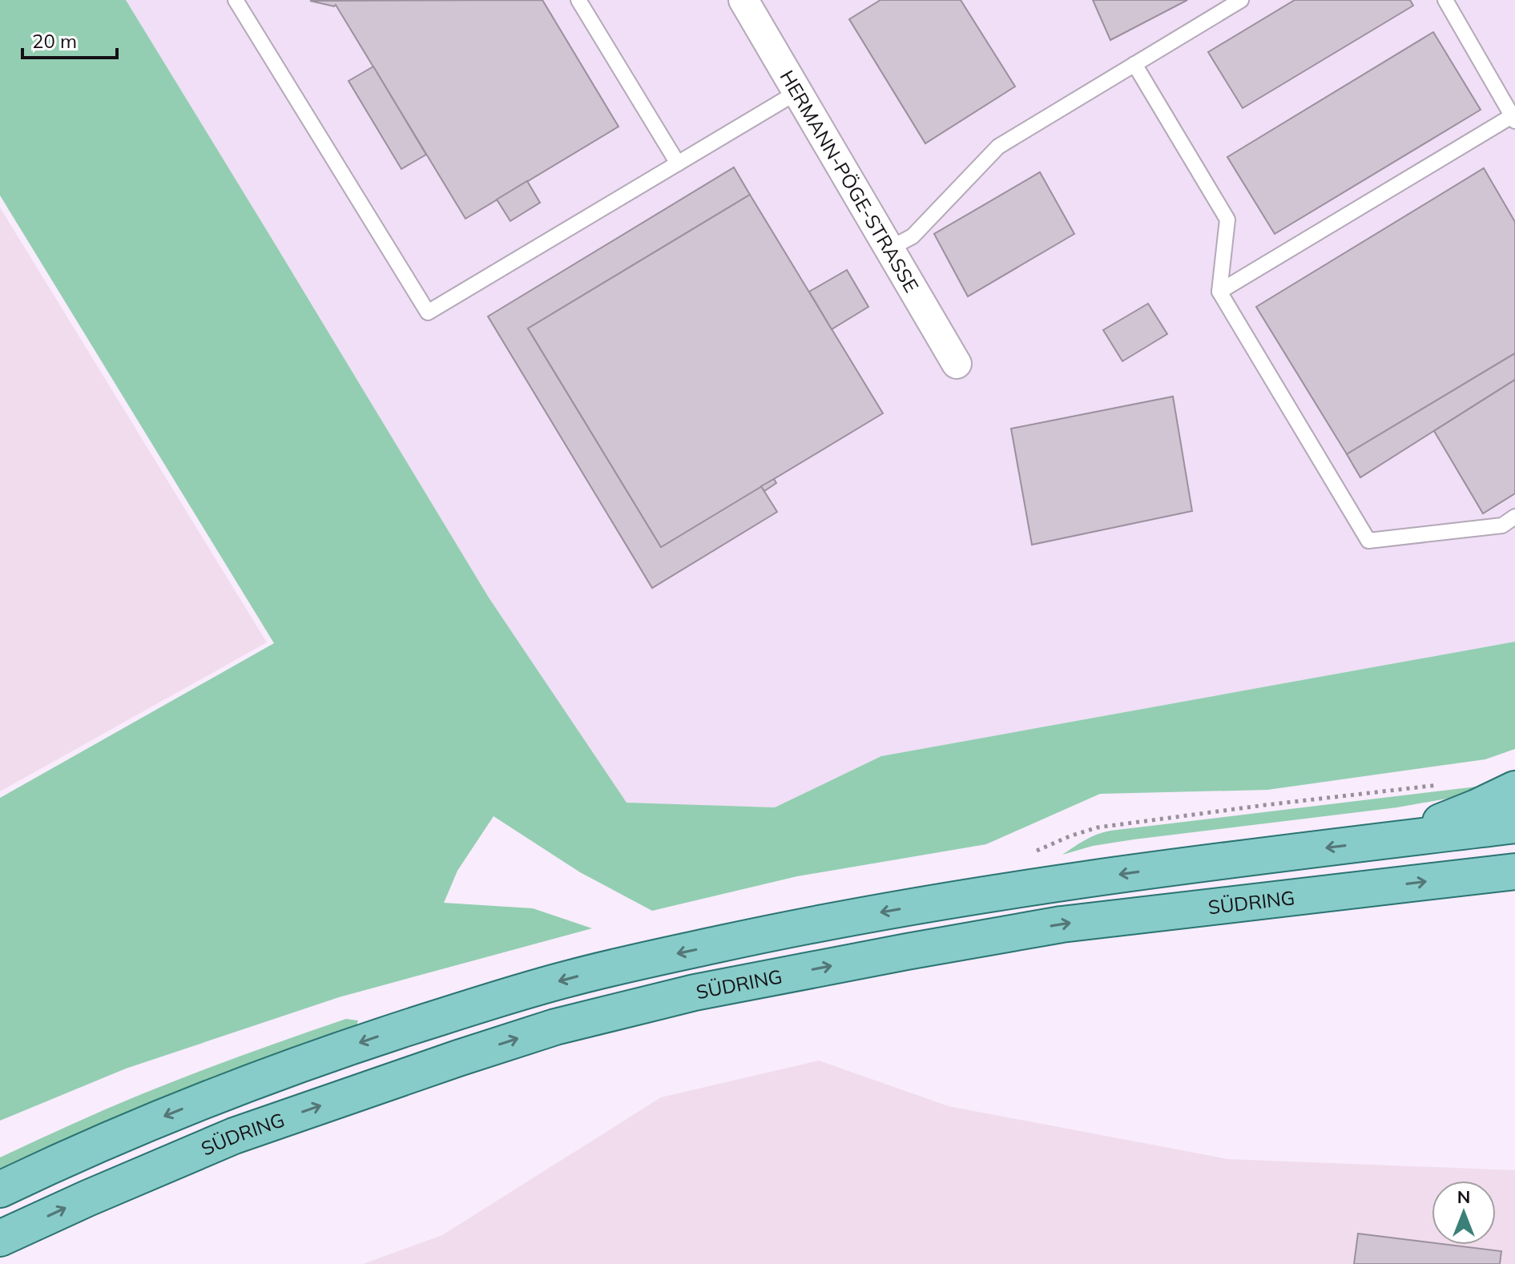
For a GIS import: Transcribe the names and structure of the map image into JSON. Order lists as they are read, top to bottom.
{
  "streets": {
    "main road": ["SÜDRING"],
    "street": ["HERMANN-PÖGE-STRASSE"]
  },
  "scale_bar": "20 m",
  "north": "top"
}
